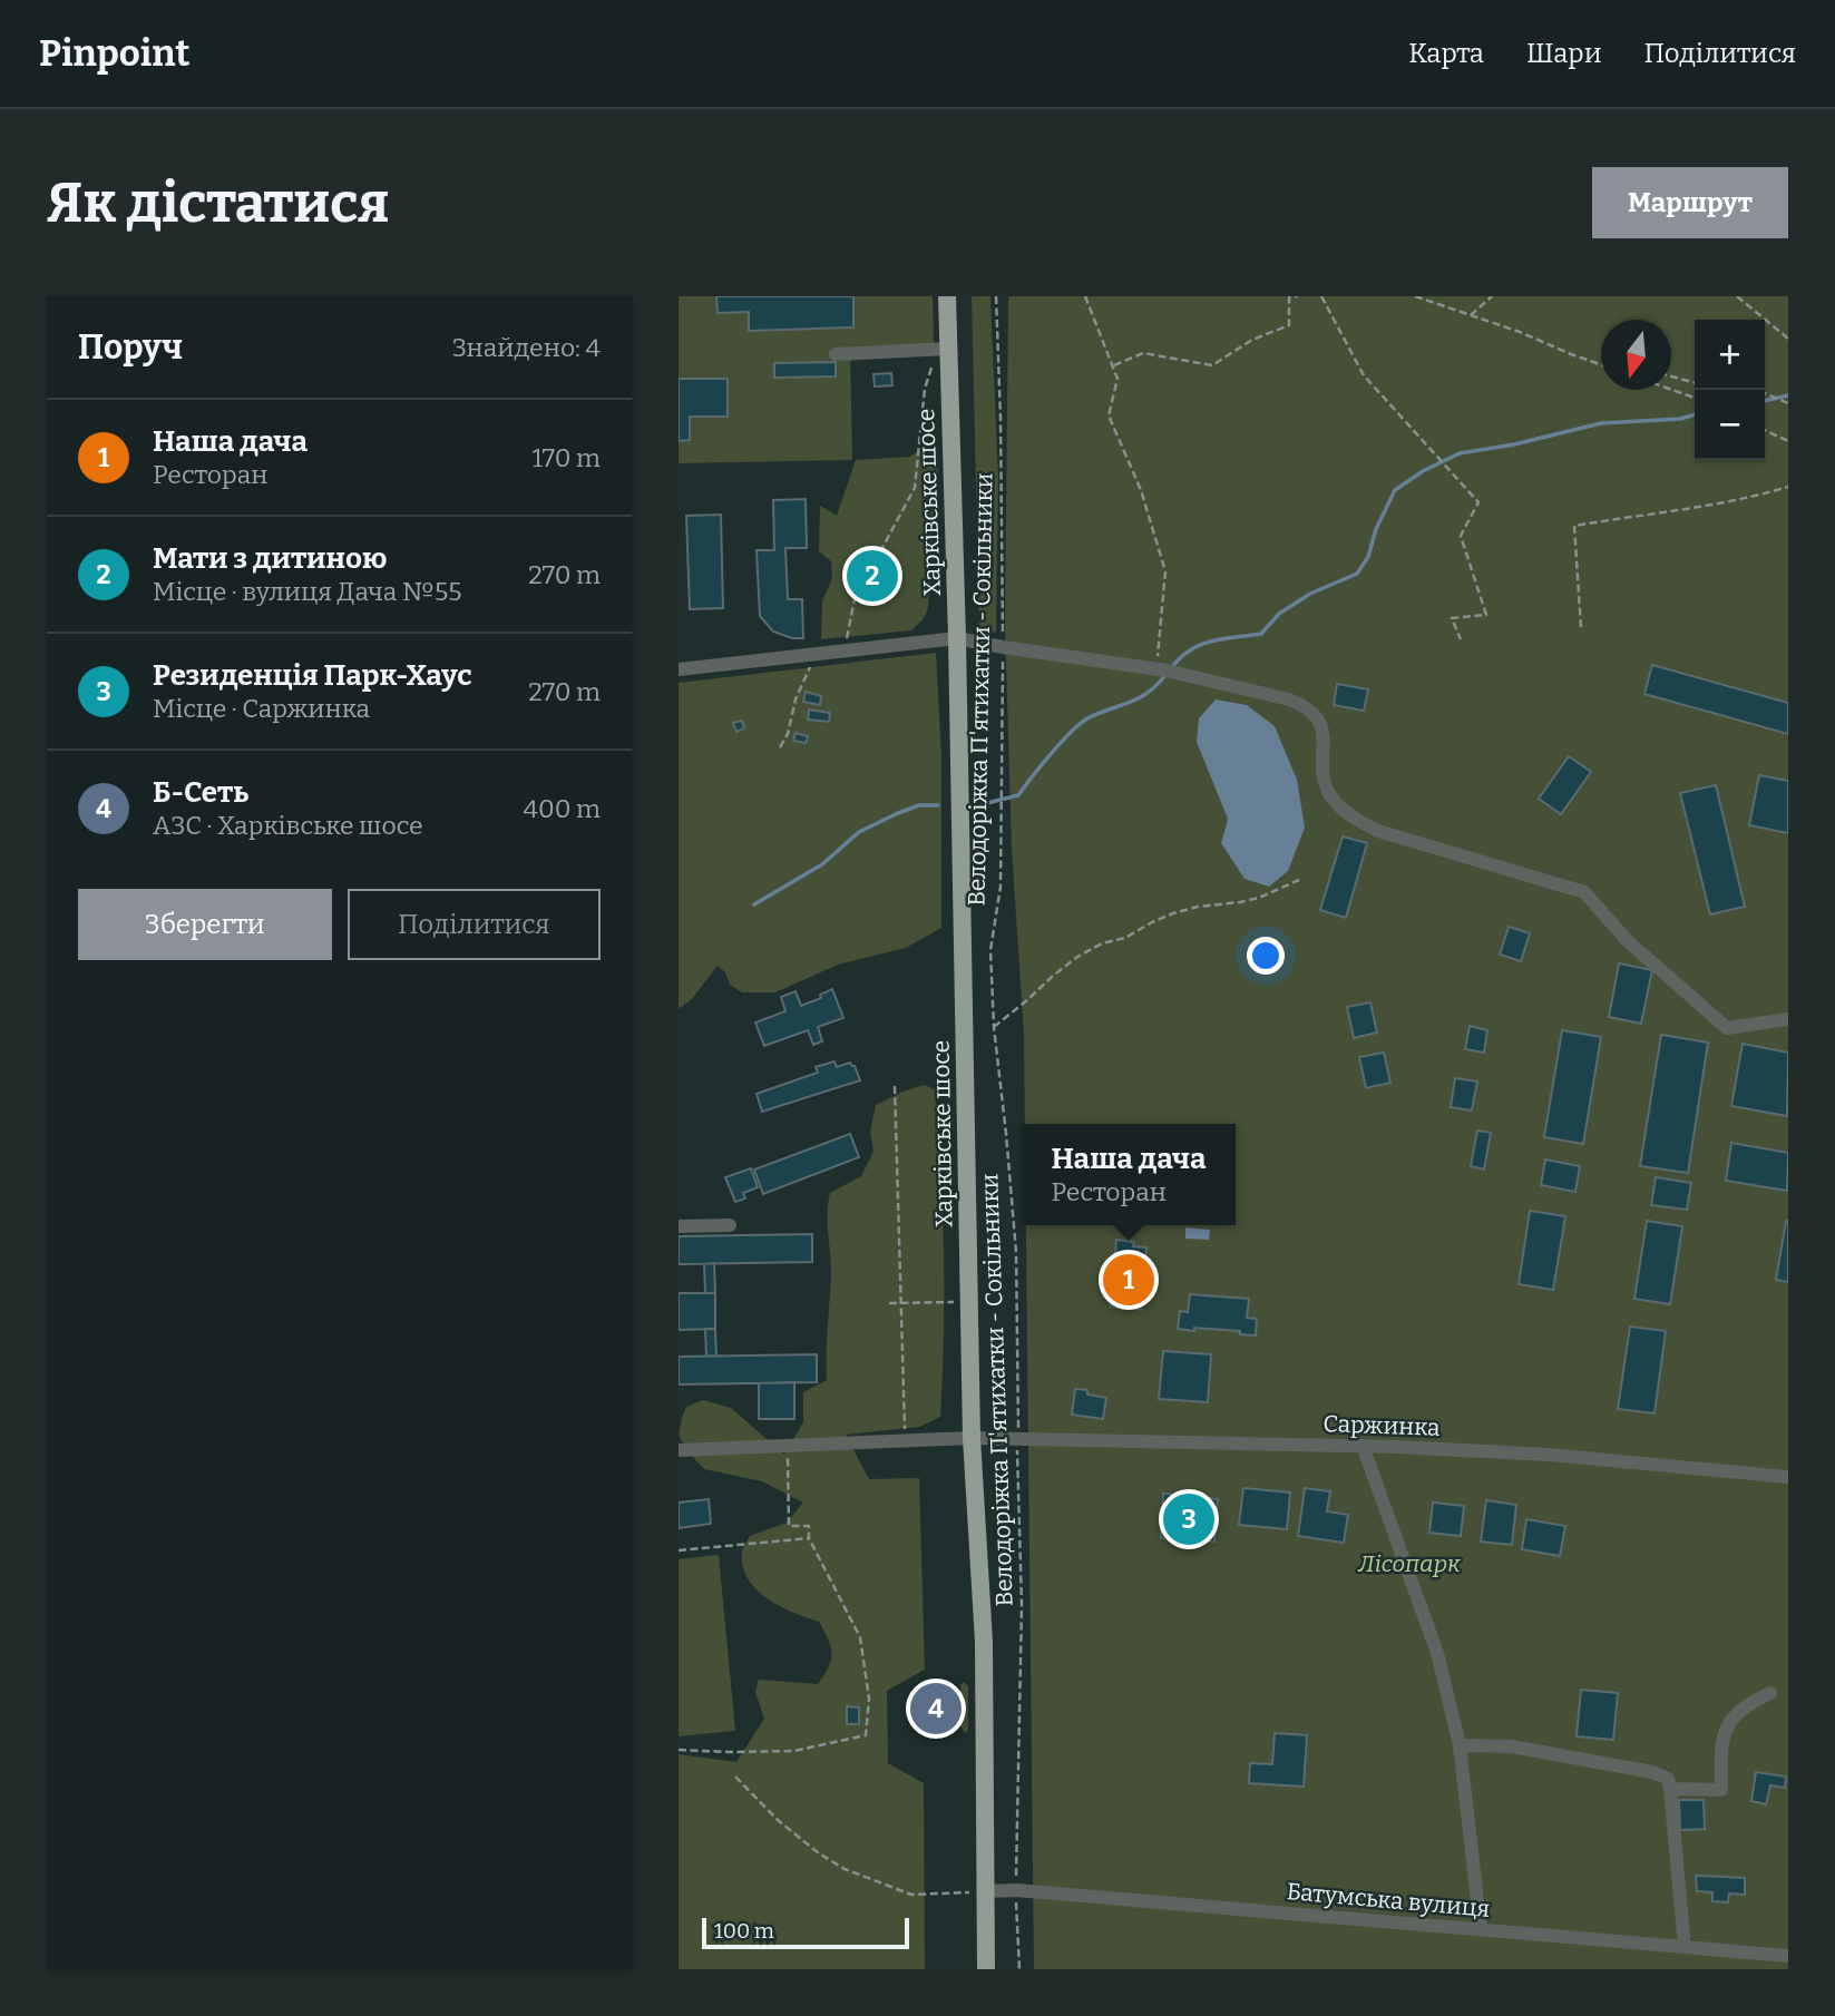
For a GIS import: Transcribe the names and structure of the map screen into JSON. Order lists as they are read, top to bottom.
{
  "streets": {
    "main road": ["Харківське шосе"],
    "street": ["Саржинка", "Батумська вулиця"],
    "path": ["Велодоріжка П'ятихатки - Сокільники"]
  },
  "crossings": [
    ["Харківське шосе", "Саржинка"],
    ["Харківське шосе", "Батумська вулиця"],
    ["Велодоріжка П'ятихатки - Сокільники", "Саржинка"],
    ["Велодоріжка П'ятихатки - Сокільники", "Батумська вулиця"]
  ],
  "parks": ["Лісопарк"],
  "scale_bar": "100 m",
  "north": "bottom",
  "page": {
    "header": "Pinpoint",
    "nav": ["Карта", "Шари", "Поділитися"],
    "buttons": [
      "Маршрут",
      ["Зберегти", "Поділитися"]
    ],
    "title": "Як дістатися",
    "heading": ["Поруч", "Знайдено: 4"],
    "map_buttons": ["+", "−"],
    "list": [
      {
        "mark": "1",
        "name": "Наша дача",
        "note": "Ресторан",
        "value": "170 m"
      },
      {
        "mark": "2",
        "name": "Мати з дитиною",
        "note": "Місце · вулиця Дача №55",
        "value": "270 m"
      },
      {
        "mark": "3",
        "name": "Резиденція Парк-Хаус",
        "note": "Місце · Саржинка",
        "value": "270 m"
      },
      {
        "mark": "4",
        "name": "Б-Сеть",
        "note": "АЗС · Харківське шосе",
        "value": "400 m"
      }
    ],
    "pins": [
      "2",
      "1",
      "3",
      "4"
    ],
    "popup": ["Наша дача", "Ресторан"],
    "scale": "100 m"
  }
}
